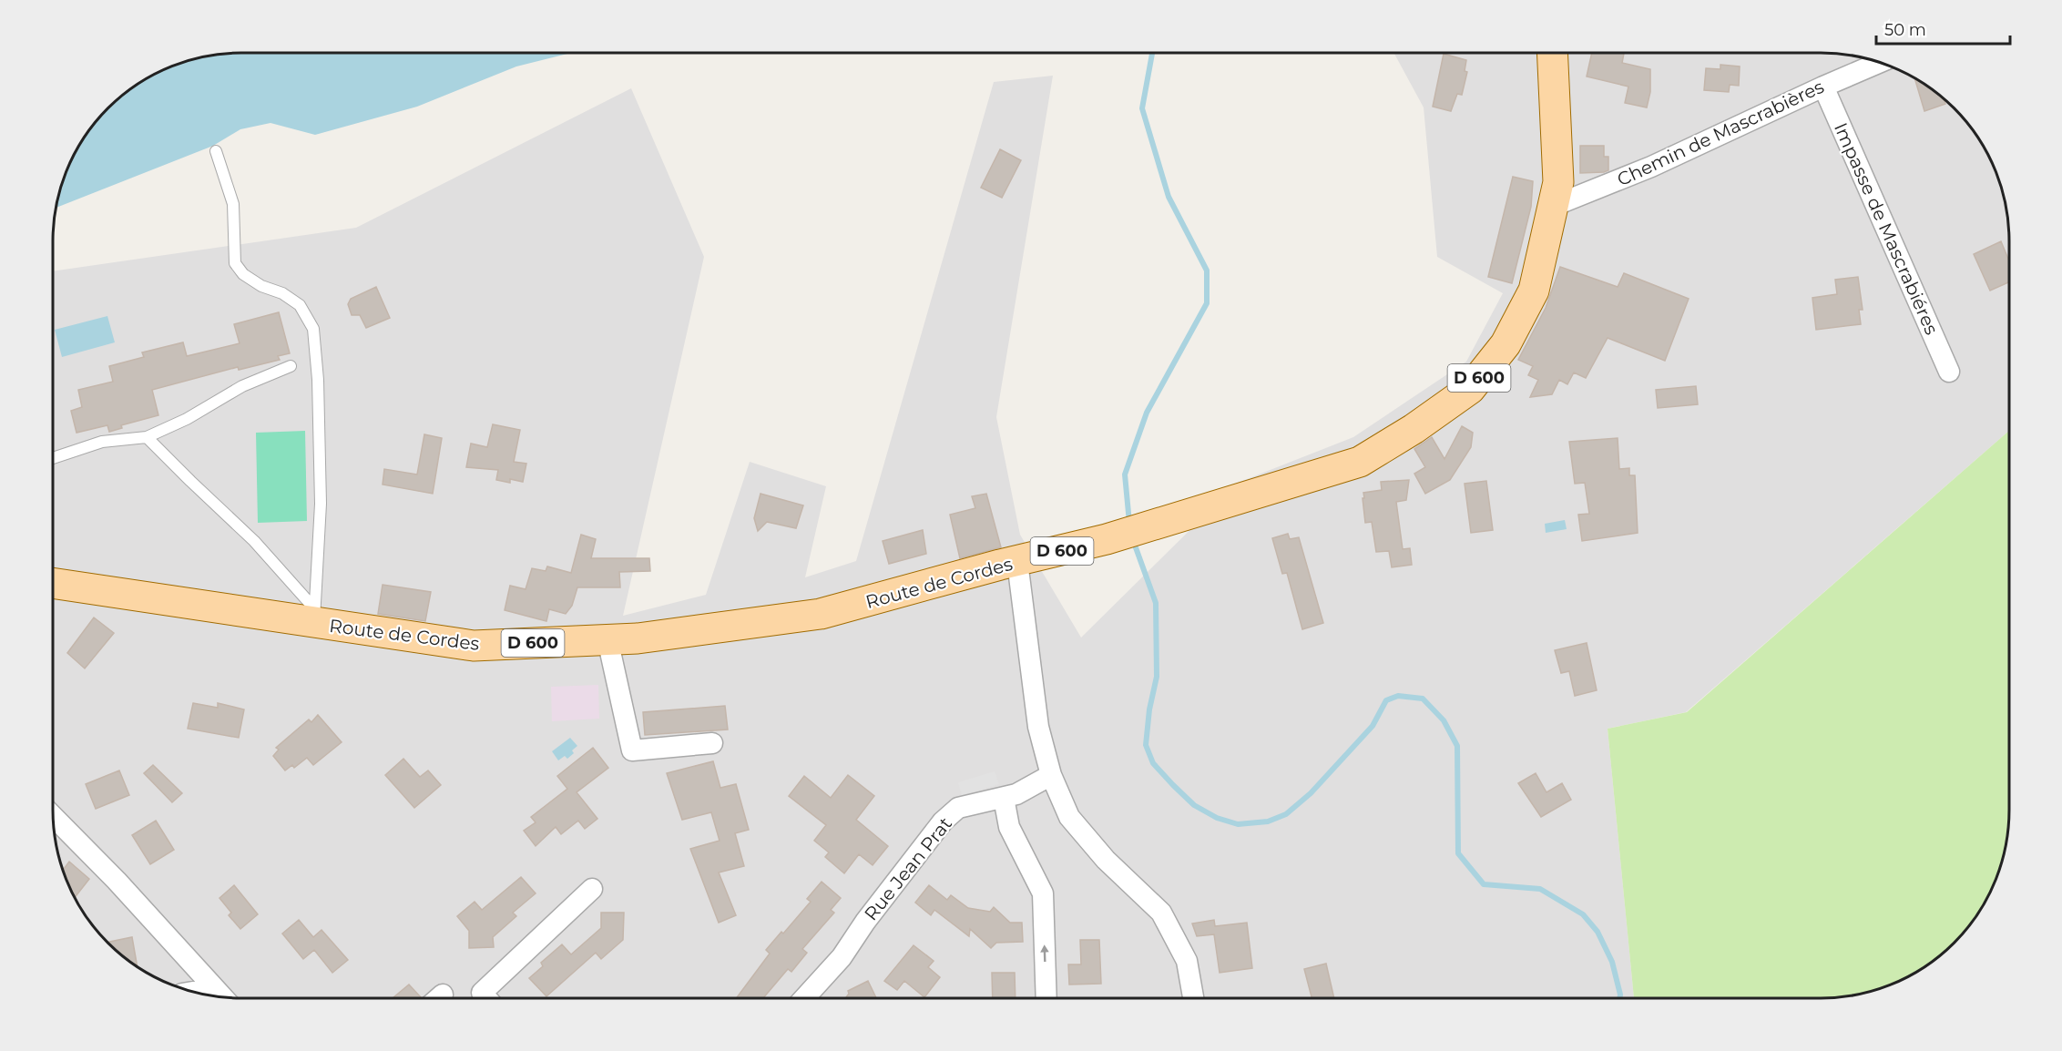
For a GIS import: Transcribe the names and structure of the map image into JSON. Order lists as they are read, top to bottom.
{
  "streets": {
    "main road": ["D 600", "Route de Cordes"],
    "street": ["Chemin de Mascrabières", "Impasse de Mascrabiéres", "Rue Jean Prat"]
  },
  "crossings": [
    ["Chemin de Mascrabières", "Impasse de Mascrabiéres"],
    ["Chemin de Mascrabières", "Route de Cordes"]
  ],
  "scale_bar": "50 m"
}
